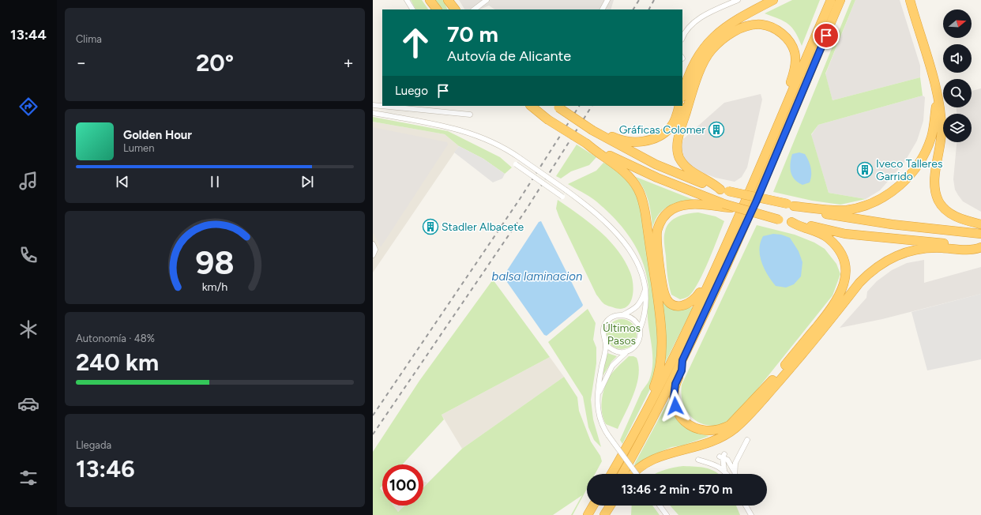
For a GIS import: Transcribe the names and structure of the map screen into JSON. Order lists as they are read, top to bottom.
{
  "water": ["balsa laminacion"],
  "parks": ["Últimos Pasos"],
  "places": {
    "building": ["Gráficas Colomer", "Iveco Talleres Garrido", "Stadler Albacete"]
  },
  "north": "right",
  "page": {
    "tabs": "13:44",
    "tile": [
      "Clima",
      ["Autonomía · 48%", "240 km"],
      ["Llegada", "13:46"]
    ],
    "turn": ["70 m", "Autovía de Alicante"],
    "heat": ["−", "20°", "+"],
    "then": "Luego",
    "song": ["Golden Hour", "Lumen"],
    "limit": "100",
    "trip": "13:46 · 2 min · 570 m",
    "gauge": ["98", "km/h"]
  }
}
